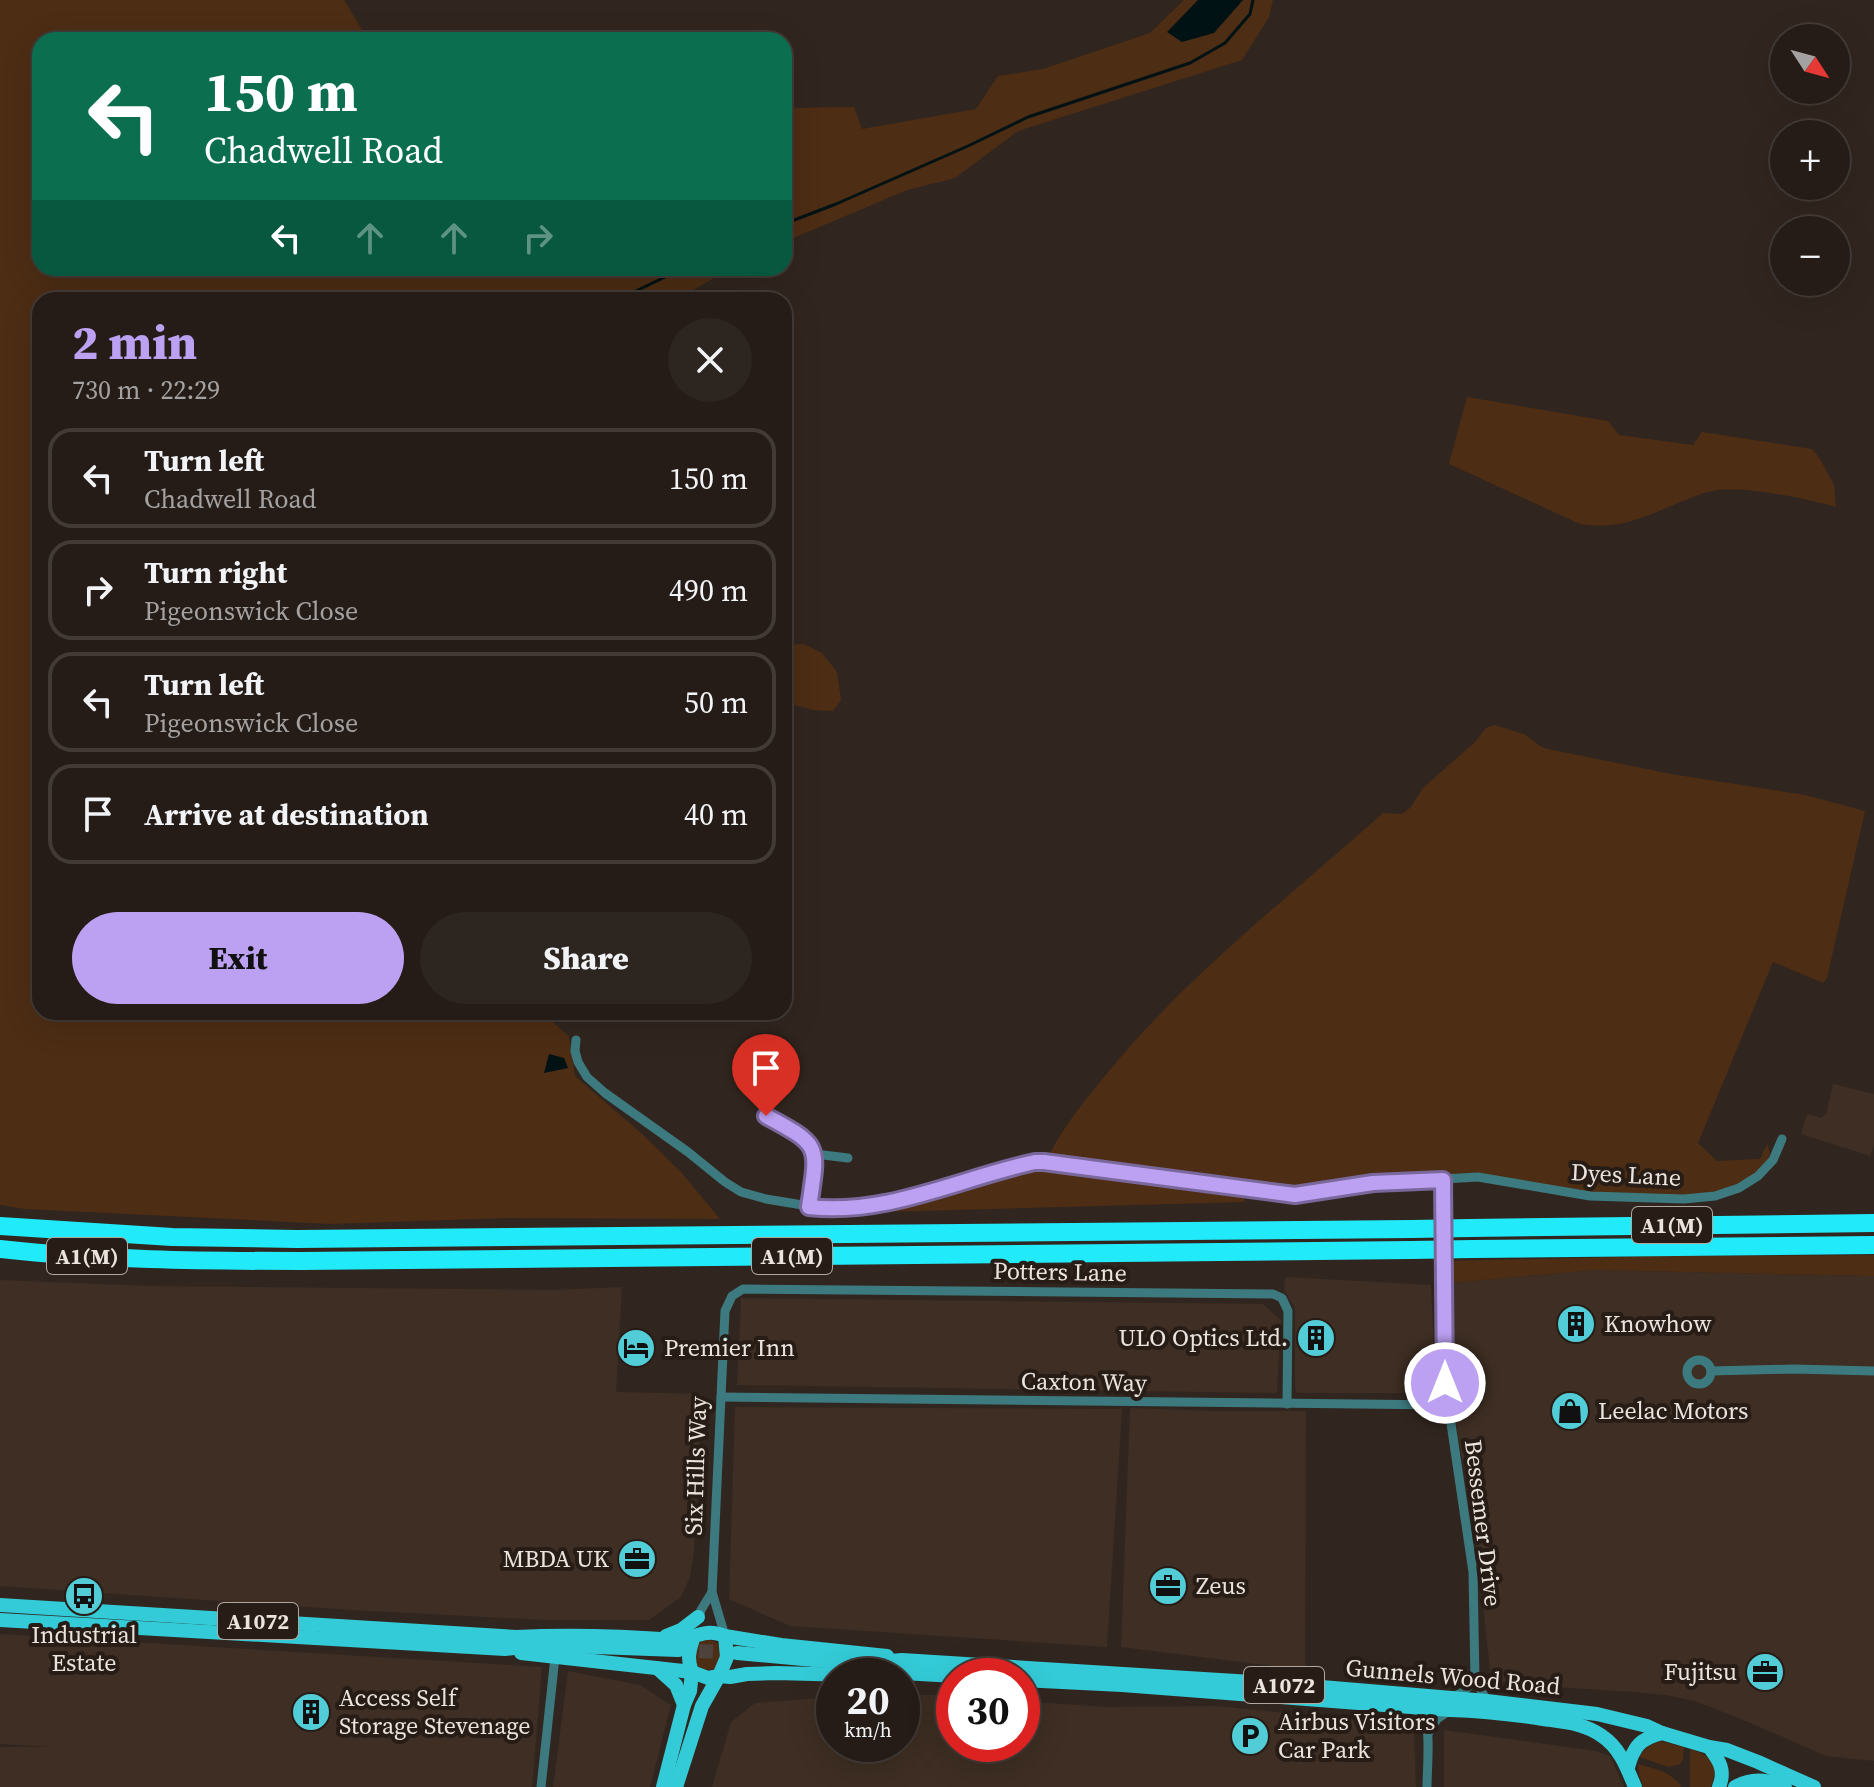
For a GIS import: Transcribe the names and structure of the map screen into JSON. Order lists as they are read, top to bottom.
{
  "streets": {
    "highway": ["A1(M)"],
    "main road": ["A1072", "Gunnels Wood Road"],
    "street": [
      "Dyes Lane",
      "Potters Lane",
      "Caxton Way",
      "Six Hills Way",
      "Bessemer Drive"
    ]
  },
  "crossings": [
    ["Dyes Lane", "Bessemer Drive"],
    ["Potters Lane", "Caxton Way"],
    ["Potters Lane", "Six Hills Way"],
    ["Caxton Way", "Six Hills Way"],
    ["Caxton Way", "Bessemer Drive"],
    ["Six Hills Way", "Gunnels Wood Road"],
    ["Bessemer Drive", "Gunnels Wood Road"]
  ],
  "places": {
    "building": ["Knowhow", "ULO Optics Ltd.", "Access Self Storage Stevenage"],
    "hotel": ["Premier Inn"],
    "shop": ["Leelac Motors"],
    "office": ["MBDA UK", "Zeus", "Fujitsu"],
    "bus stop": ["Industrial Estate"],
    "parking": ["Airbus Visitors Car Park"]
  },
  "north": "bottom right",
  "page": {
    "map_buttons": ["+", "−"],
    "turn": ["150 m", "Chadwell Road"],
    "heading": ["2 min", "730 m · 22:29"],
    "list": [
      {
        "name": "Turn left",
        "note": "Chadwell Road",
        "value": "150 m"
      },
      {
        "name": "Turn right",
        "note": "Pigeonswick Close",
        "value": "490 m"
      },
      {
        "name": "Turn left",
        "note": "Pigeonswick Close",
        "value": "50 m"
      },
      {
        "name": "Arrive at destination",
        "value": "40 m"
      }
    ],
    "buttons": ["Exit", "Share"],
    "speed": "20 km/h",
    "limit": "30"
  }
}
